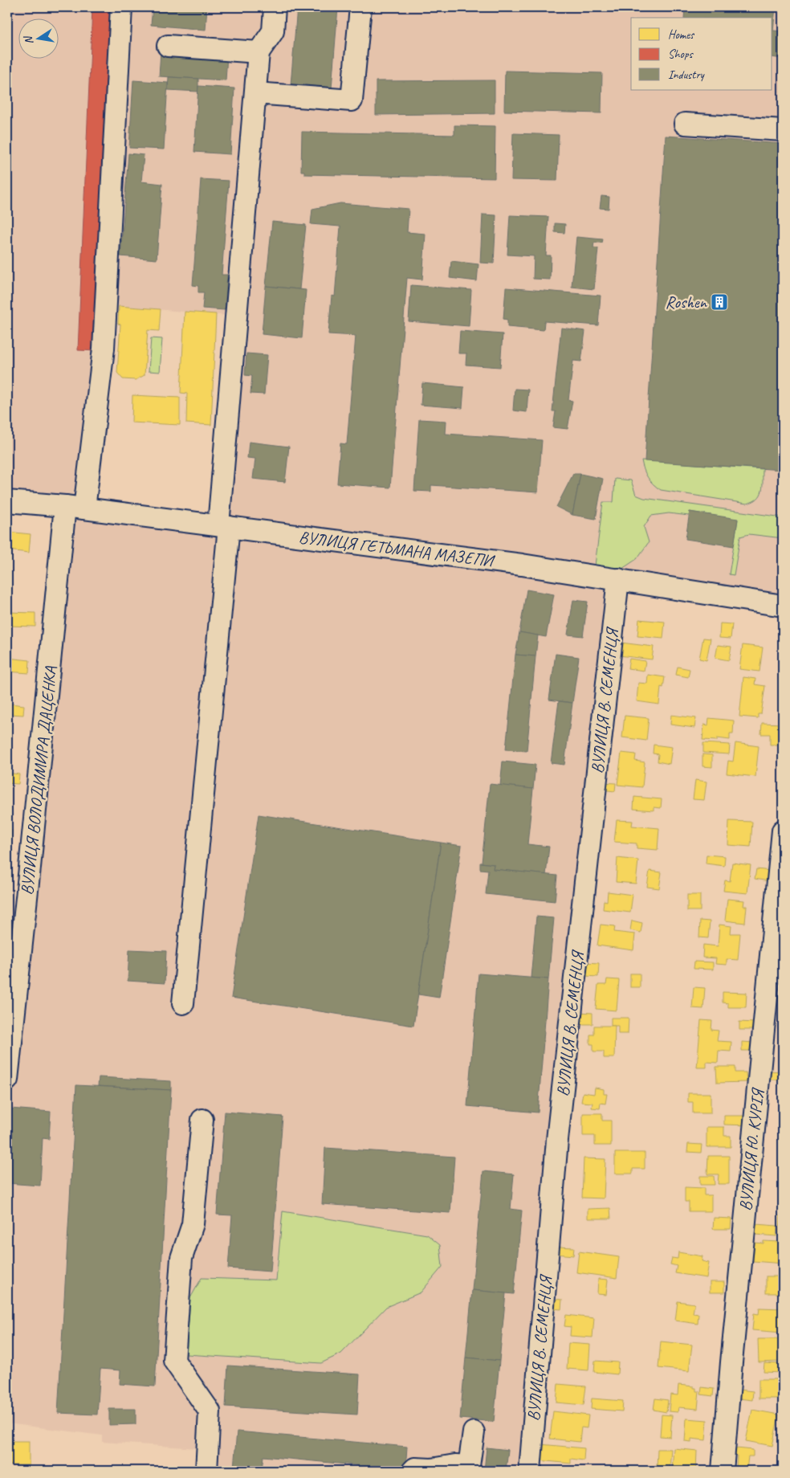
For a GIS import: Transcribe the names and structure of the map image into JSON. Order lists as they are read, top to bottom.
{
  "streets": {
    "street": [
      "ВУЛИЦЯ ГЕТЬМАНА МАЗЕПИ",
      "ВУЛИЦЯ В. СЕМЕНЦЯ",
      "ВУЛИЦЯ ВОЛОДИМИРА ДАЦЕНКА",
      "ВУЛИЦЯ Ю. КУРІЯ"
    ]
  },
  "crossings": [
    ["ВУЛИЦЯ ГЕТЬМАНА МАЗЕПИ", "ВУЛИЦЯ В. СЕМЕНЦЯ"],
    ["ВУЛИЦЯ ГЕТЬМАНА МАЗЕПИ", "ВУЛИЦЯ ВОЛОДИМИРА ДАЦЕНКА"]
  ],
  "places": {
    "building": ["Roshen"]
  },
  "legend": ["Homes", "Shops", "Industry"],
  "north": "left"
}
